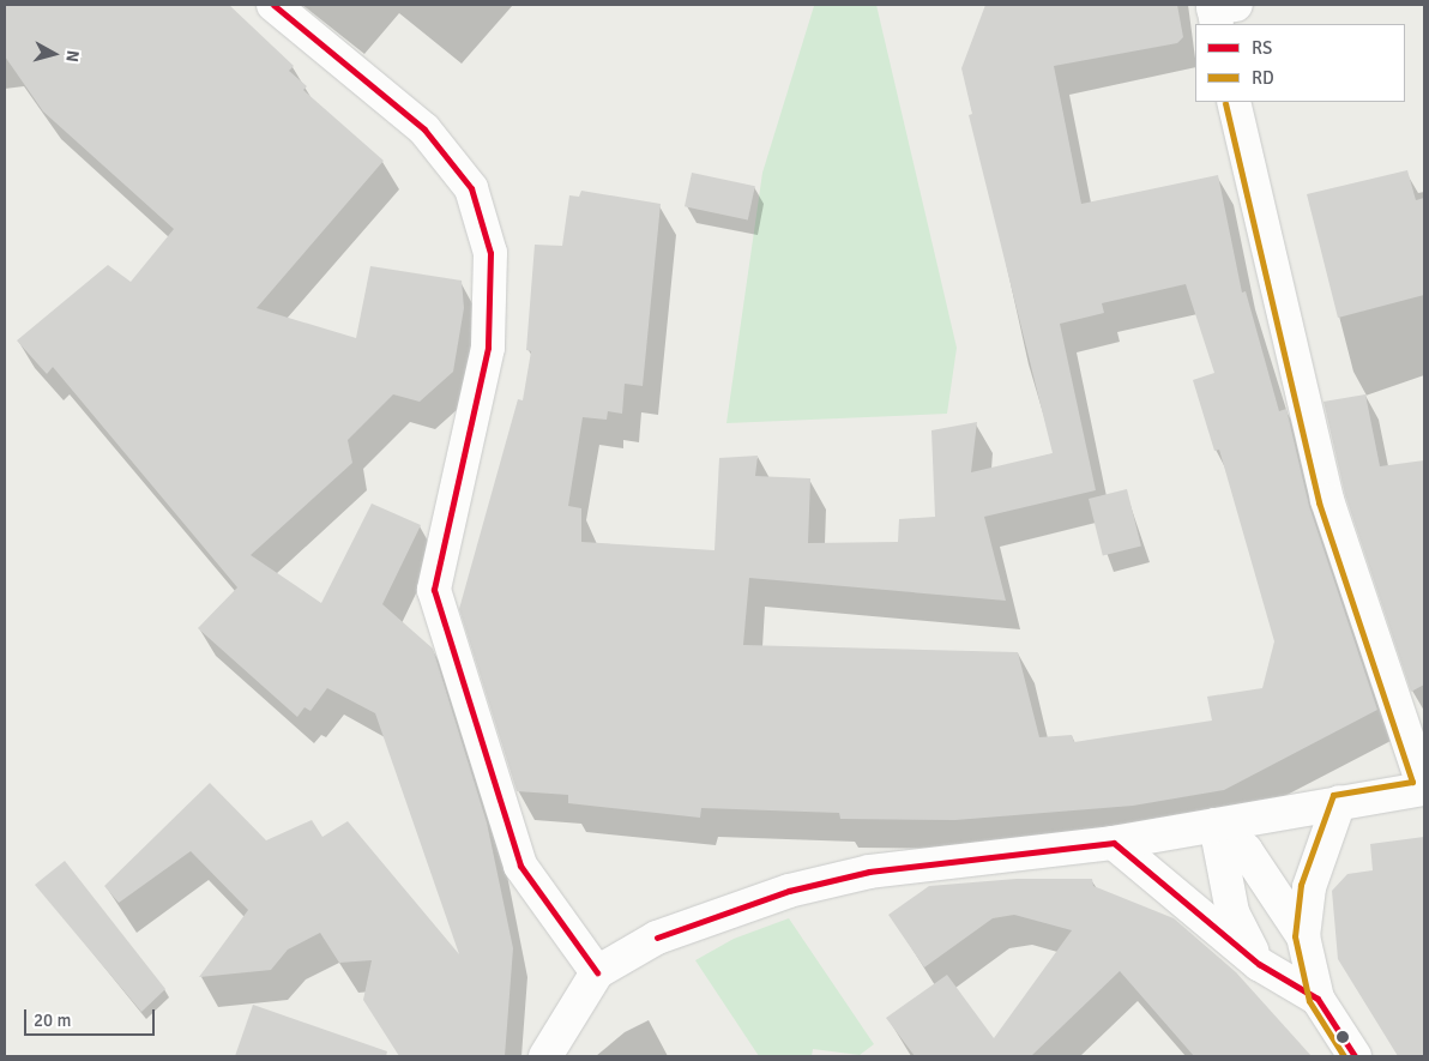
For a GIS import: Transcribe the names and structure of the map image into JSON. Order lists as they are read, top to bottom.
{
  "lines": ["transit line RS", "transit line RD"],
  "legend": ["RS", "RD"],
  "scale_bar": "20 m",
  "north": "right"
}
